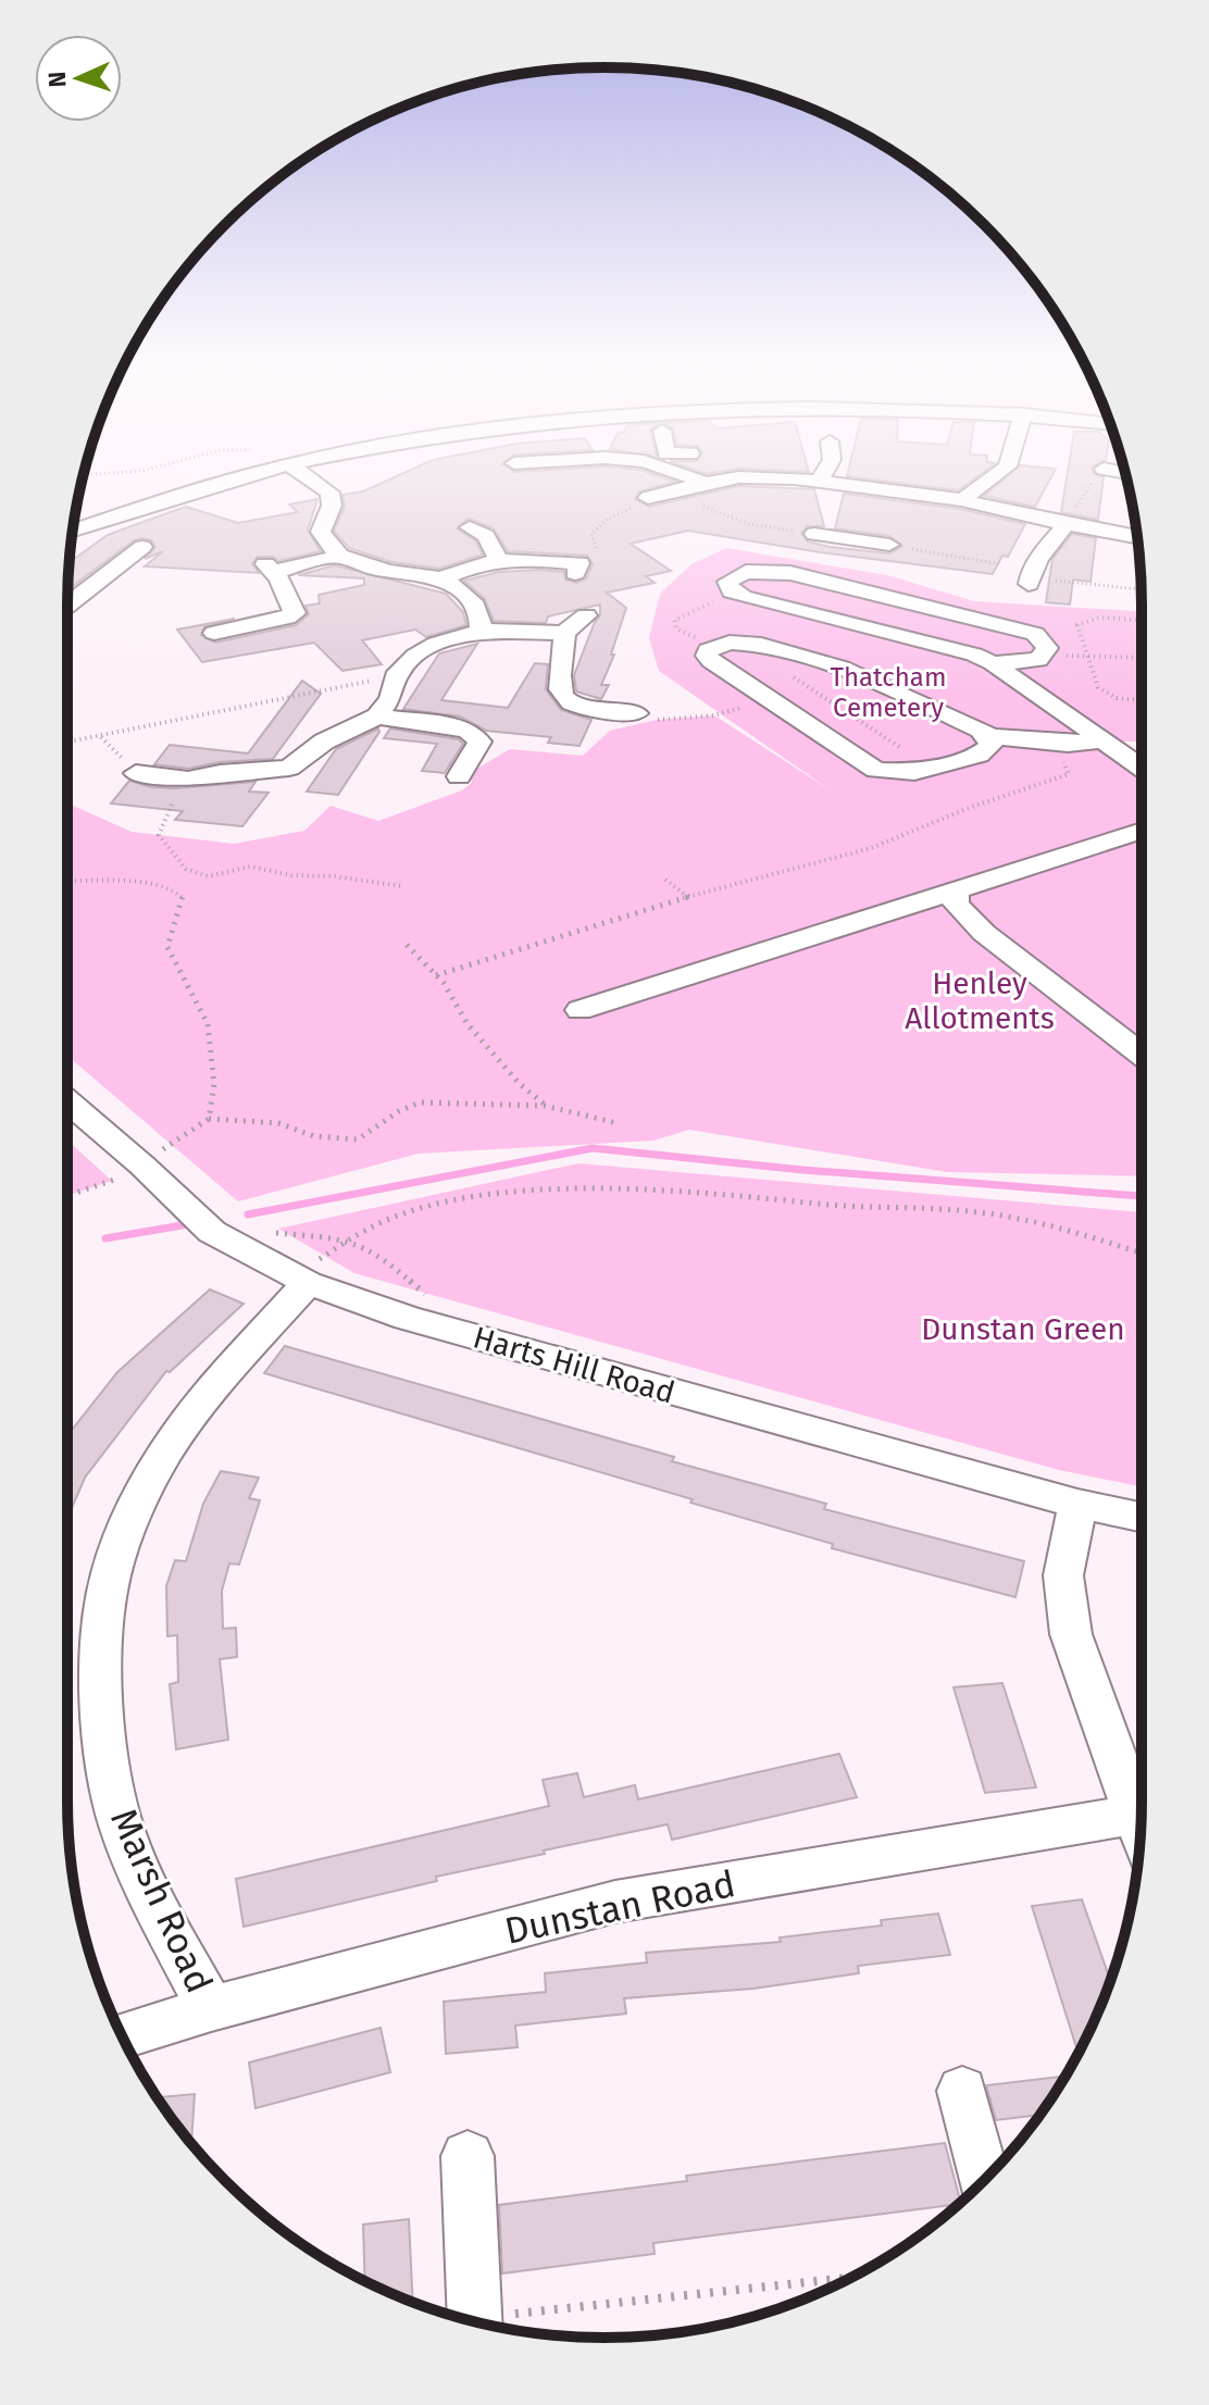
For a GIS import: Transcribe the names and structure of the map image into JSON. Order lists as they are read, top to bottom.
{
  "streets": {
    "street": ["Harts Hill Road", "Marsh Road", "Dunstan Road"]
  },
  "crossings": [
    ["Harts Hill Road", "Marsh Road"],
    ["Marsh Road", "Dunstan Road"]
  ],
  "parks": ["Thatcham Cemetery", "Henley Allotments", "Dunstan Green"],
  "north": "left"
}
